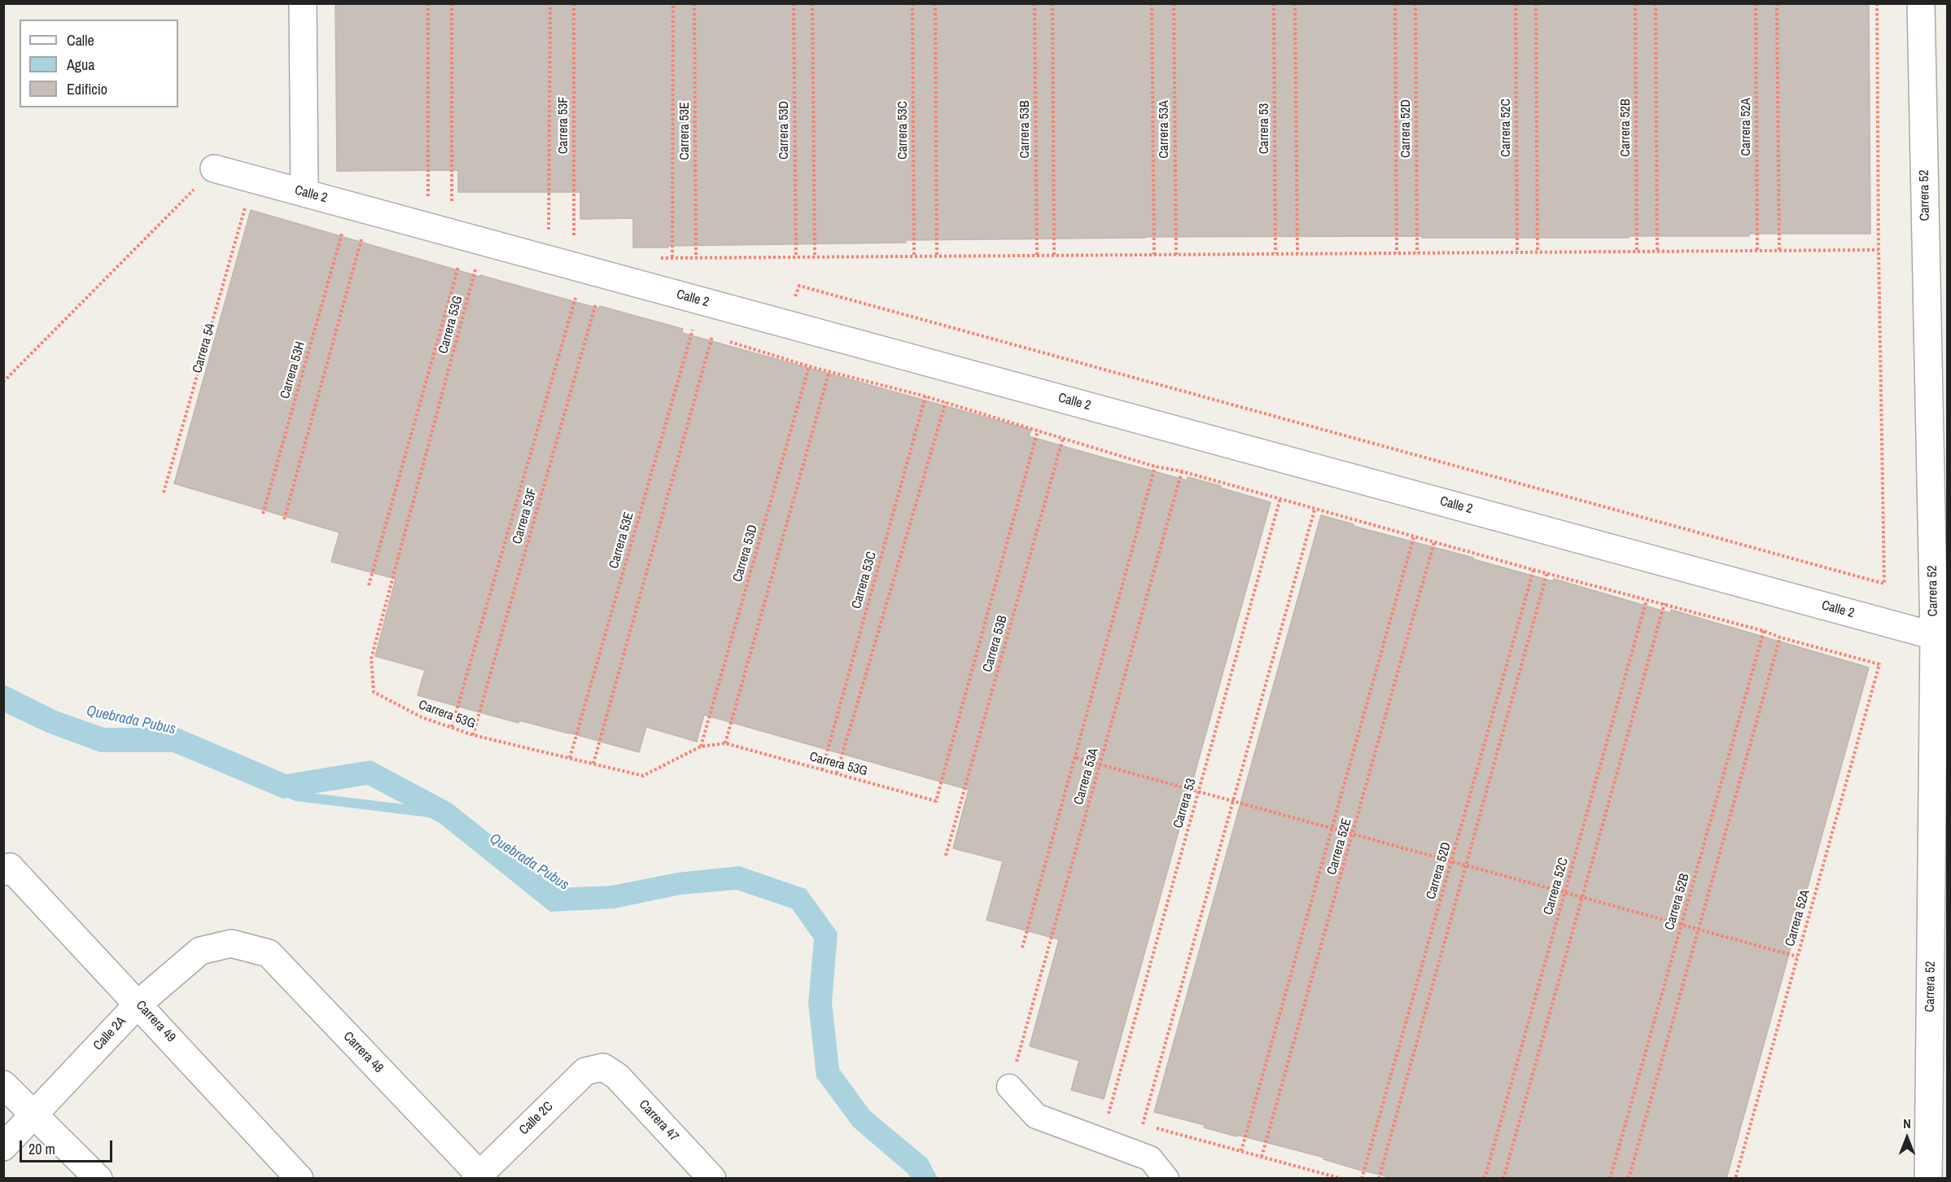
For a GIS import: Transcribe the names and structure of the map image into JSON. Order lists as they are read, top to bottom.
{
  "streets": {
    "street": [
      "Calle 2",
      "Carrera 52",
      "Carrera 49",
      "Calle 2A",
      "Carrera 48",
      "Calle 2C",
      "Carrera 47"
    ],
    "path": [
      "Carrera 53F",
      "Carrera 52A",
      "Carrera 52C",
      "Carrera 52B",
      "Carrera 53",
      "Carrera 52D",
      "Carrera 53B",
      "Carrera 53A",
      "Carrera 53D",
      "Carrera 53C",
      "Carrera 53E",
      "Carrera 53G",
      "Carrera 54",
      "Carrera 53H",
      "Carrera 52E"
    ]
  },
  "crossings": [
    ["Carrera 53F", "Carrera 53G"],
    ["Carrera 52A", "Carrera 52B"],
    ["Carrera 53B", "Carrera 53G"],
    ["Carrera 53D", "Carrera 53G"],
    ["Carrera 53C", "Carrera 53G"],
    ["Carrera 53E", "Carrera 53G"],
    ["Calle 2", "Carrera 52"],
    ["Carrera 49", "Calle 2A"],
    ["Calle 2A", "Carrera 48"],
    ["Carrera 48", "Calle 2C"],
    ["Calle 2C", "Carrera 47"]
  ],
  "water": ["Quebrada Pubus"],
  "legend": ["Calle", "Agua", "Edificio"],
  "scale_bar": "20 m",
  "north": "top"
}
